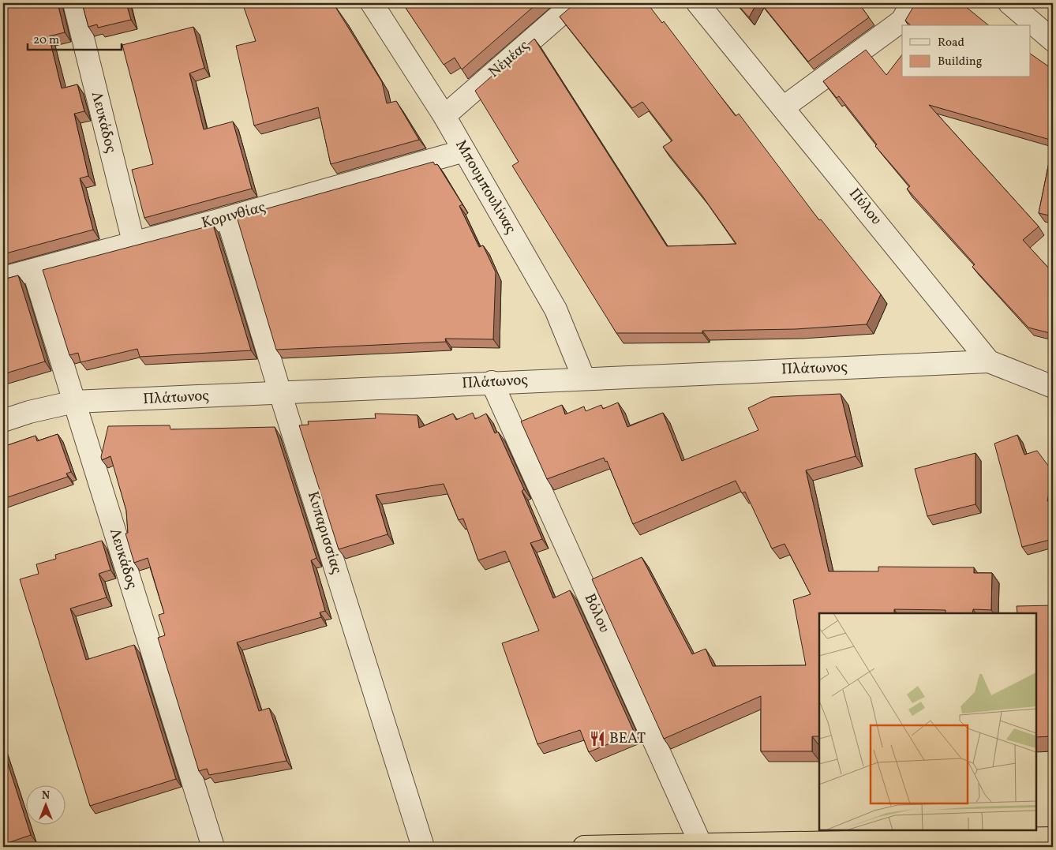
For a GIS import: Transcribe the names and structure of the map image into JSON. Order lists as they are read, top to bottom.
{
  "streets": {
    "street": [
      "Νέμέας",
      "Λευκάδος",
      "Μπουμπουλίνας",
      "Πύλου",
      "Κορινθίας",
      "Πλάτωνος",
      "Κυπαρισσίας",
      "Βόλου"
    ]
  },
  "crossings": [
    ["Νέμέας", "Μπουμπουλίνας"],
    ["Λευκάδος", "Κορινθίας"],
    ["Λευκάδος", "Πλάτωνος"],
    ["Μπουμπουλίνας", "Κορινθίας"],
    ["Μπουμπουλίνας", "Πλάτωνος"],
    ["Πύλου", "Πλάτωνος"],
    ["Κορινθίας", "Κυπαρισσίας"],
    ["Πλάτωνος", "Κυπαρισσίας"],
    ["Πλάτωνος", "Βόλου"]
  ],
  "places": {
    "restaurant": ["ΒΕΑΤ"]
  },
  "legend": ["Road", "Building"],
  "scale_bar": "20 m",
  "north": "top"
}
